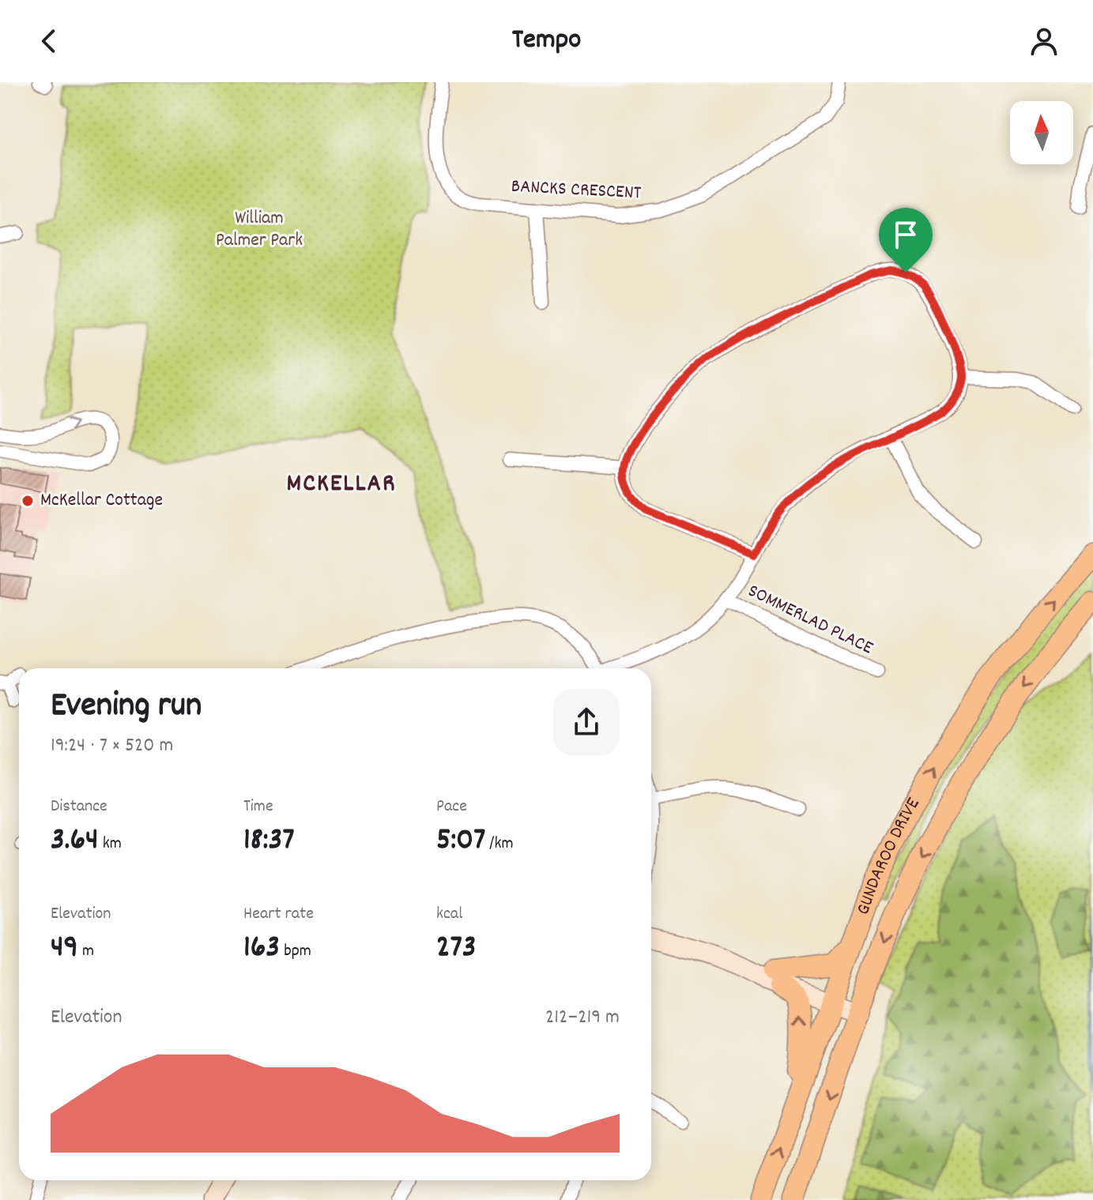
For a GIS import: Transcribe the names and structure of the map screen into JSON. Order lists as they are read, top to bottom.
{
  "streets": {
    "main road": ["GUNDAROO DRIVE"],
    "street": ["BANCKS CRESCENT", "SOMMERLAD PLACE"]
  },
  "districts": ["MCKELLAR"],
  "parks": ["William Palmer Park"],
  "places": ["McKellar Cottage"],
  "north": "top",
  "page": {
    "header": "Tempo",
    "heading": ["Evening run", "19:24 · 7 × 520 m"],
    "stats": [
      ["Distance", "3.64 km"],
      ["Time", "18:37"],
      ["Pace", "5:07 /km"],
      ["Elevation", "49 m"],
      ["Heart rate", "163 bpm"],
      ["kcal", "273"]
    ],
    "chart": ["Elevation", "212–219 m"]
  }
}
